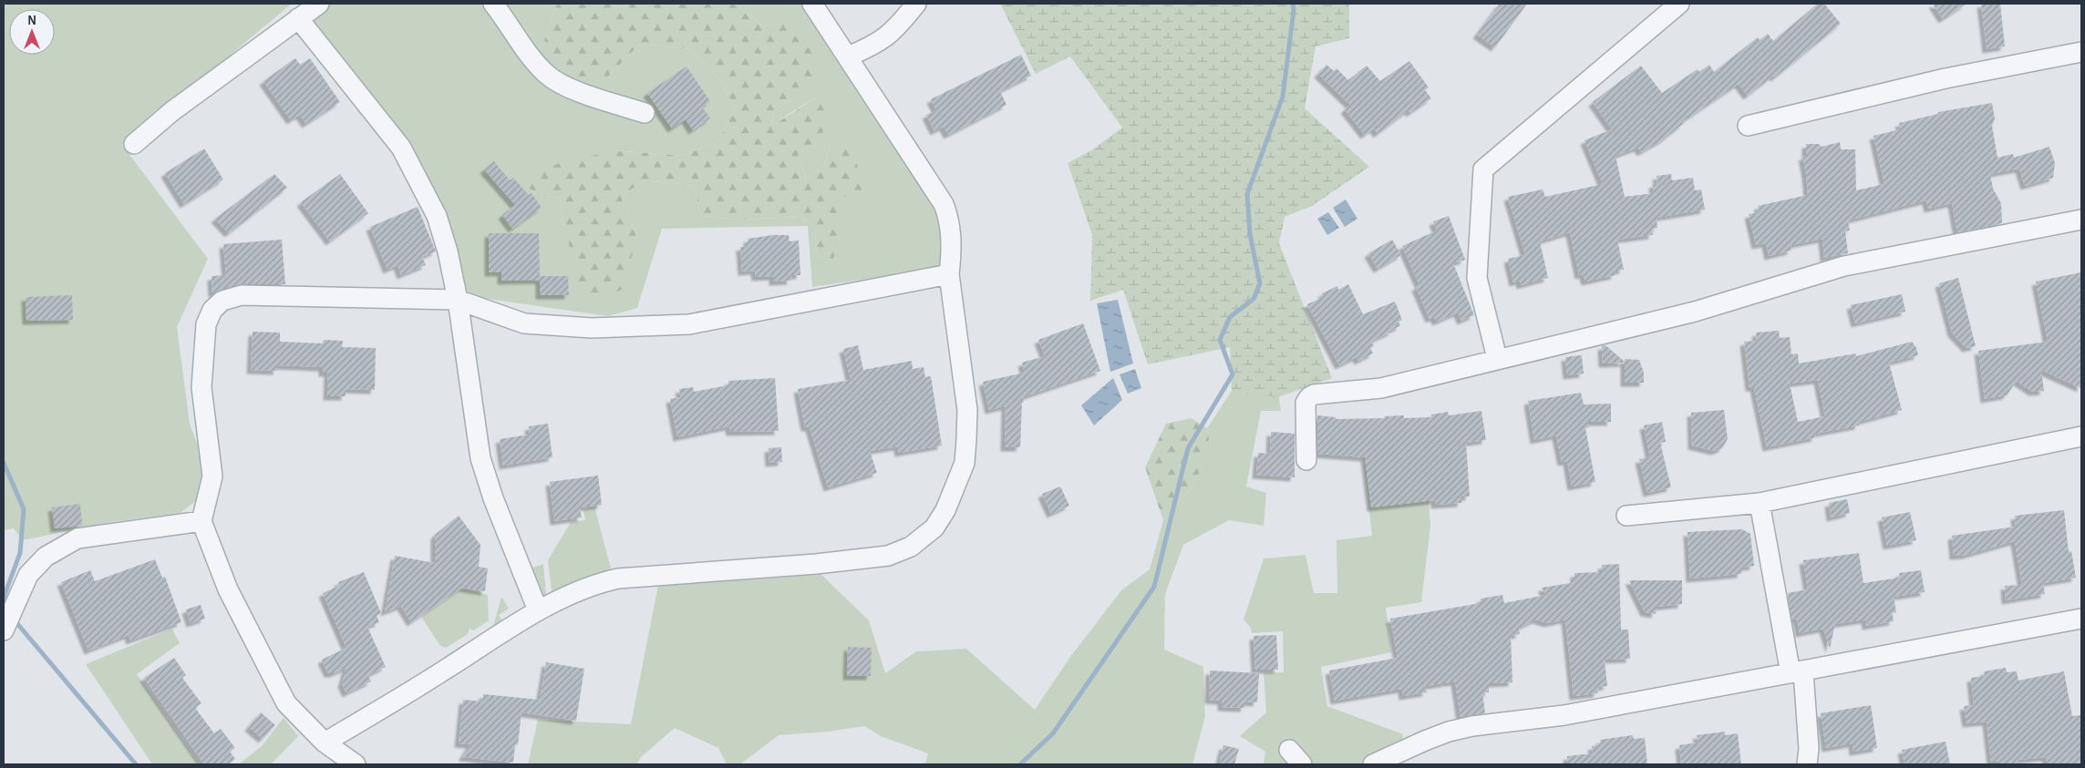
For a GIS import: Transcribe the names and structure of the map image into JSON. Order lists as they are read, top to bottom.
{
  "north": "top"
}
